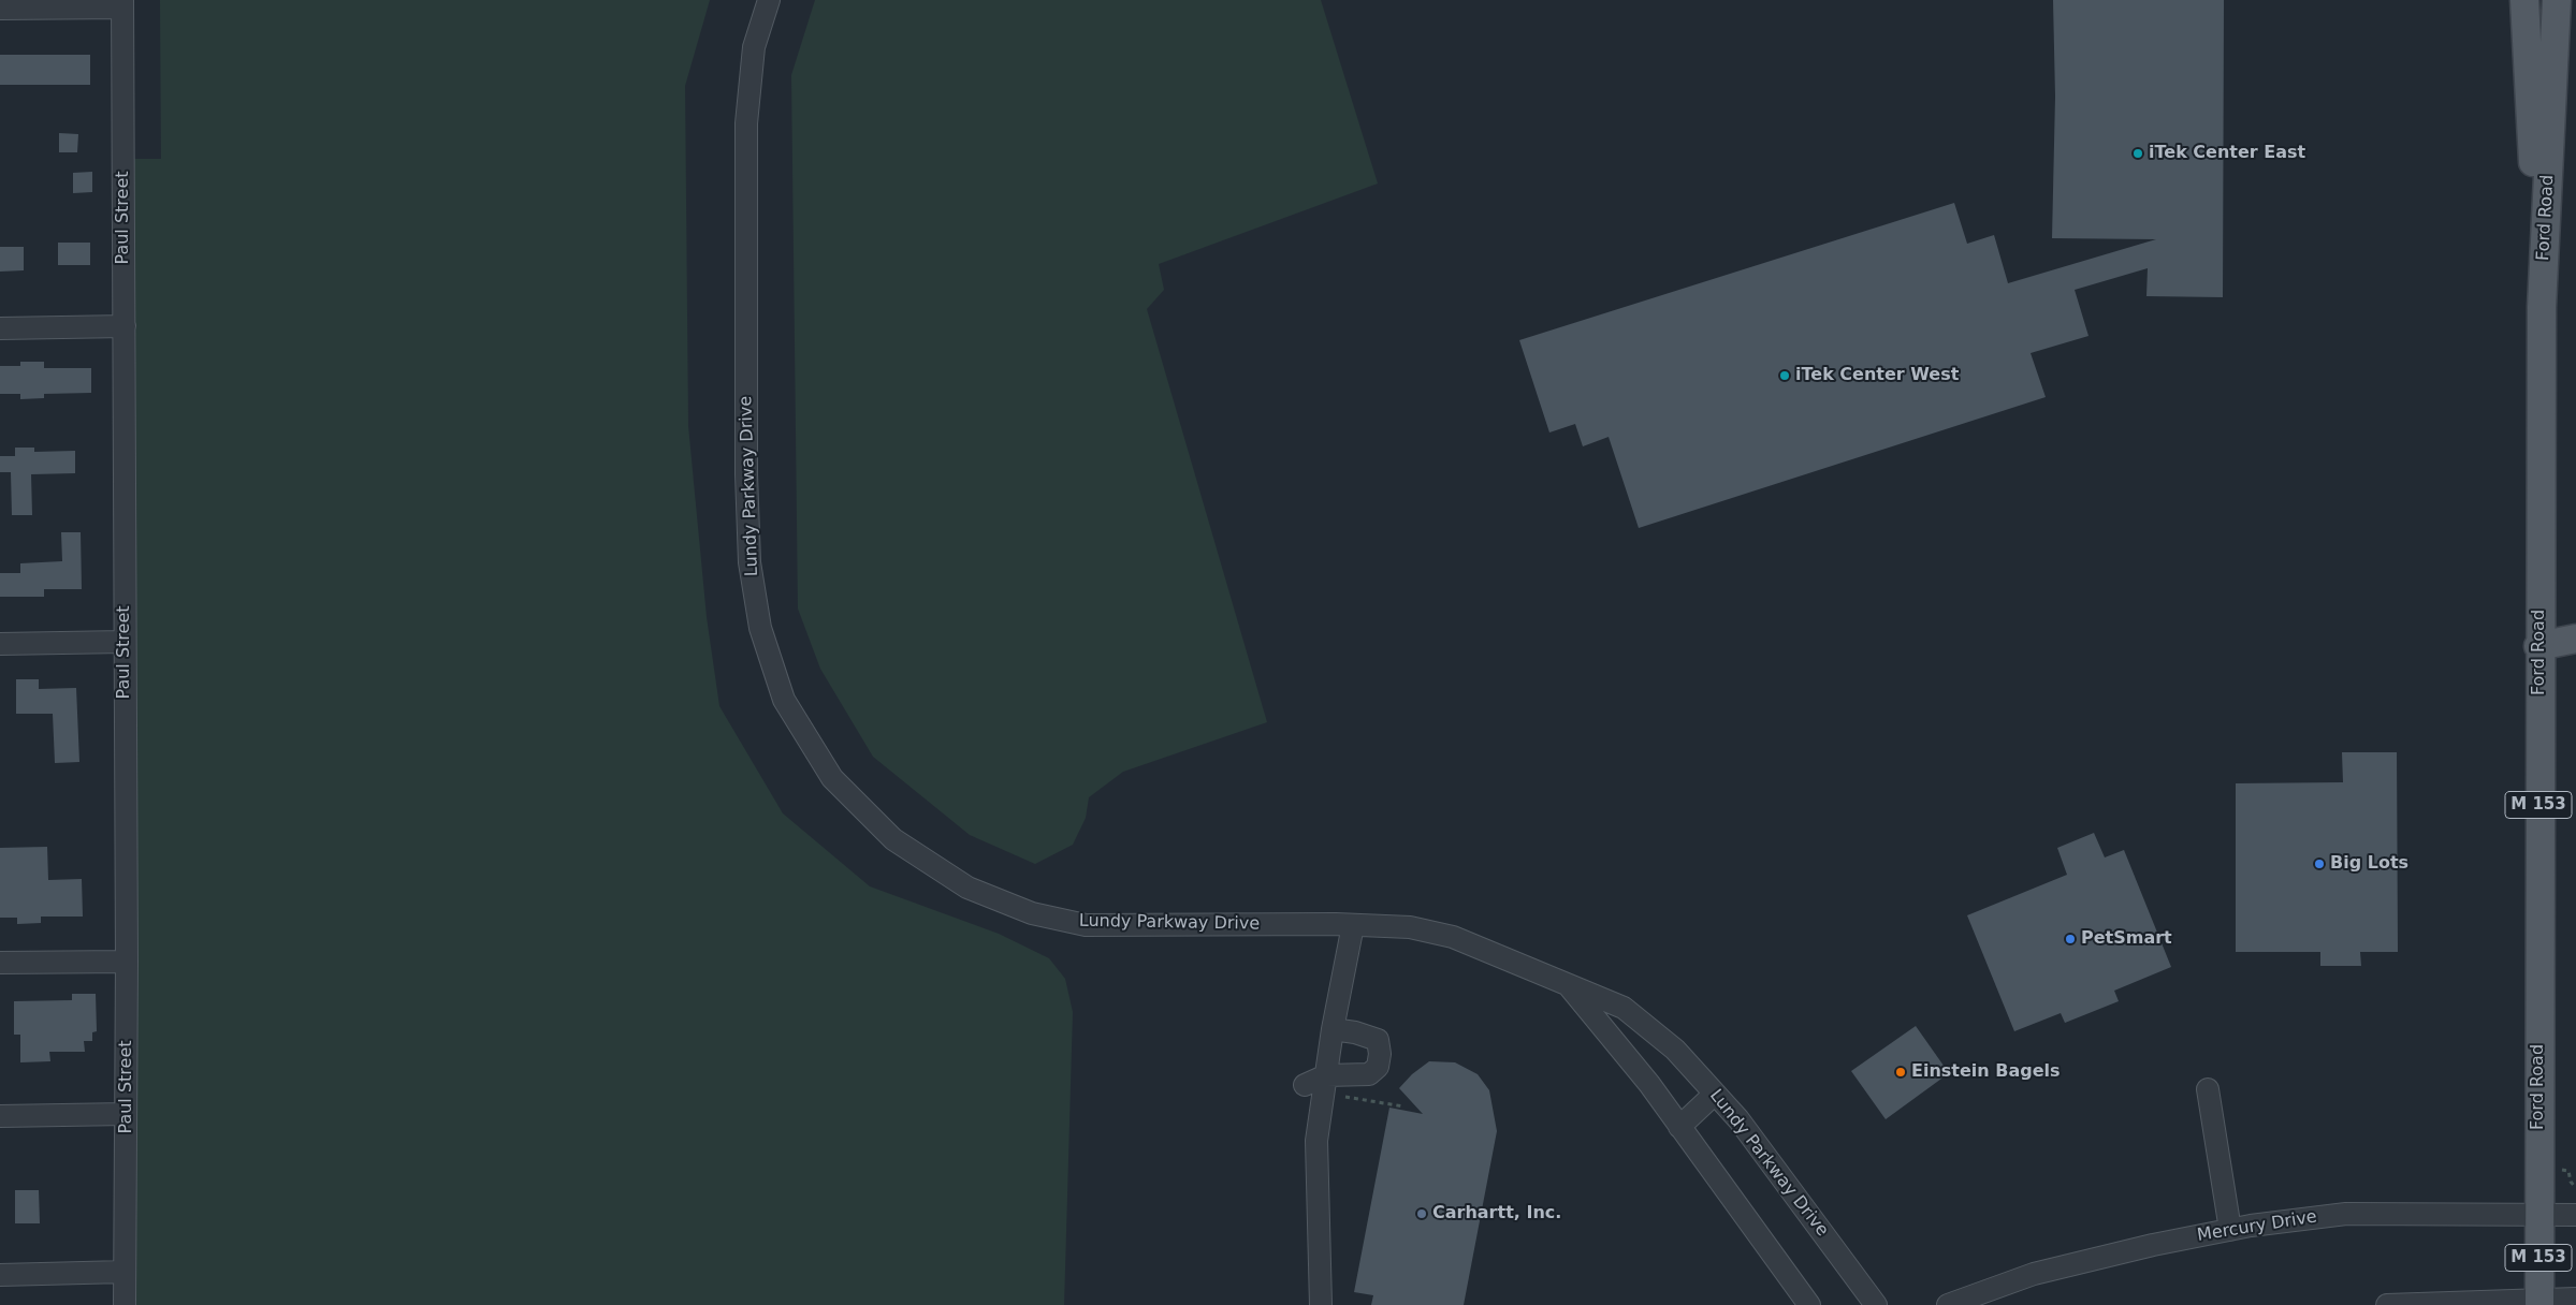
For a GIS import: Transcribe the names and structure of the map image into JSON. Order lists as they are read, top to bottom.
{
  "streets": {
    "main road": ["Ford Road", "M 153"],
    "street": ["Paul Street", "Lundy Parkway Drive", "Mercury Drive"]
  },
  "crossings": [
    ["Ford Road", "Mercury Drive"]
  ],
  "places": [
    "iTek Center East",
    "iTek Center West",
    "Big Lots",
    "PetSmart",
    "Einstein Bagels",
    "Carhartt, Inc."
  ]
}
